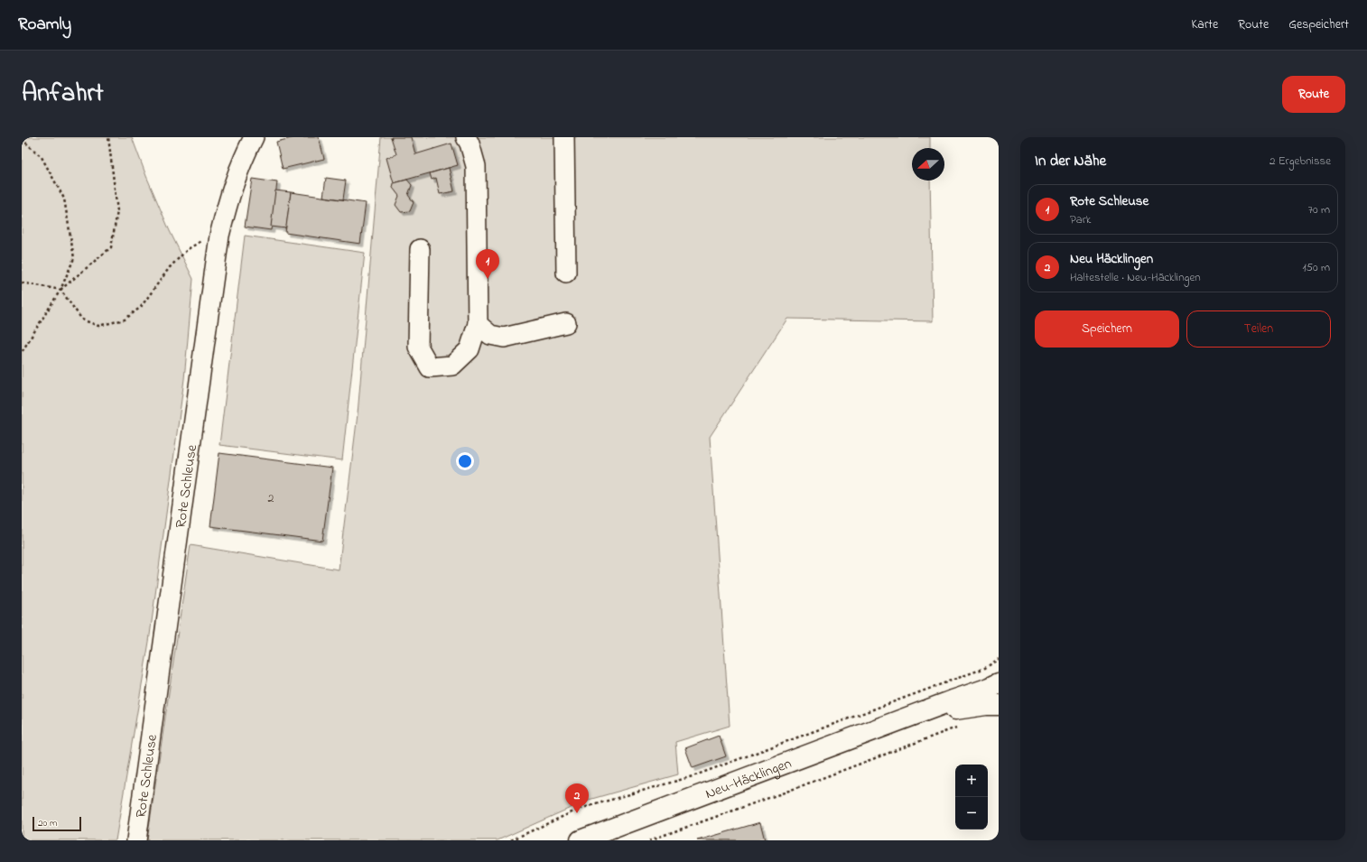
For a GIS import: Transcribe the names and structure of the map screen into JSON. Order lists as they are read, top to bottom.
{
  "streets": {
    "main road": ["Neu-Häcklingen"],
    "street": ["Rote Schleuse"]
  },
  "house_numbers": ["2"],
  "scale_bar": "20 m",
  "north": "left",
  "page": {
    "header": "Roamly",
    "nav": ["Karte", "Route", "Gespeichert"],
    "title": "Anfahrt",
    "buttons": [
      "Route",
      ["Speichern", "Teilen"]
    ],
    "heading": ["In der Nähe", "2 Ergebnisse"],
    "list": [
      {
        "mark": "1",
        "name": "Rote Schleuse",
        "note": "Park",
        "value": "70 m"
      },
      {
        "mark": "2",
        "name": "Neu Häcklingen",
        "note": "Haltestelle · Neu-Häcklingen",
        "value": "150 m"
      }
    ],
    "pins": ["1", "2"],
    "map_buttons": ["+", "−"],
    "scale": "20 m"
  }
}
